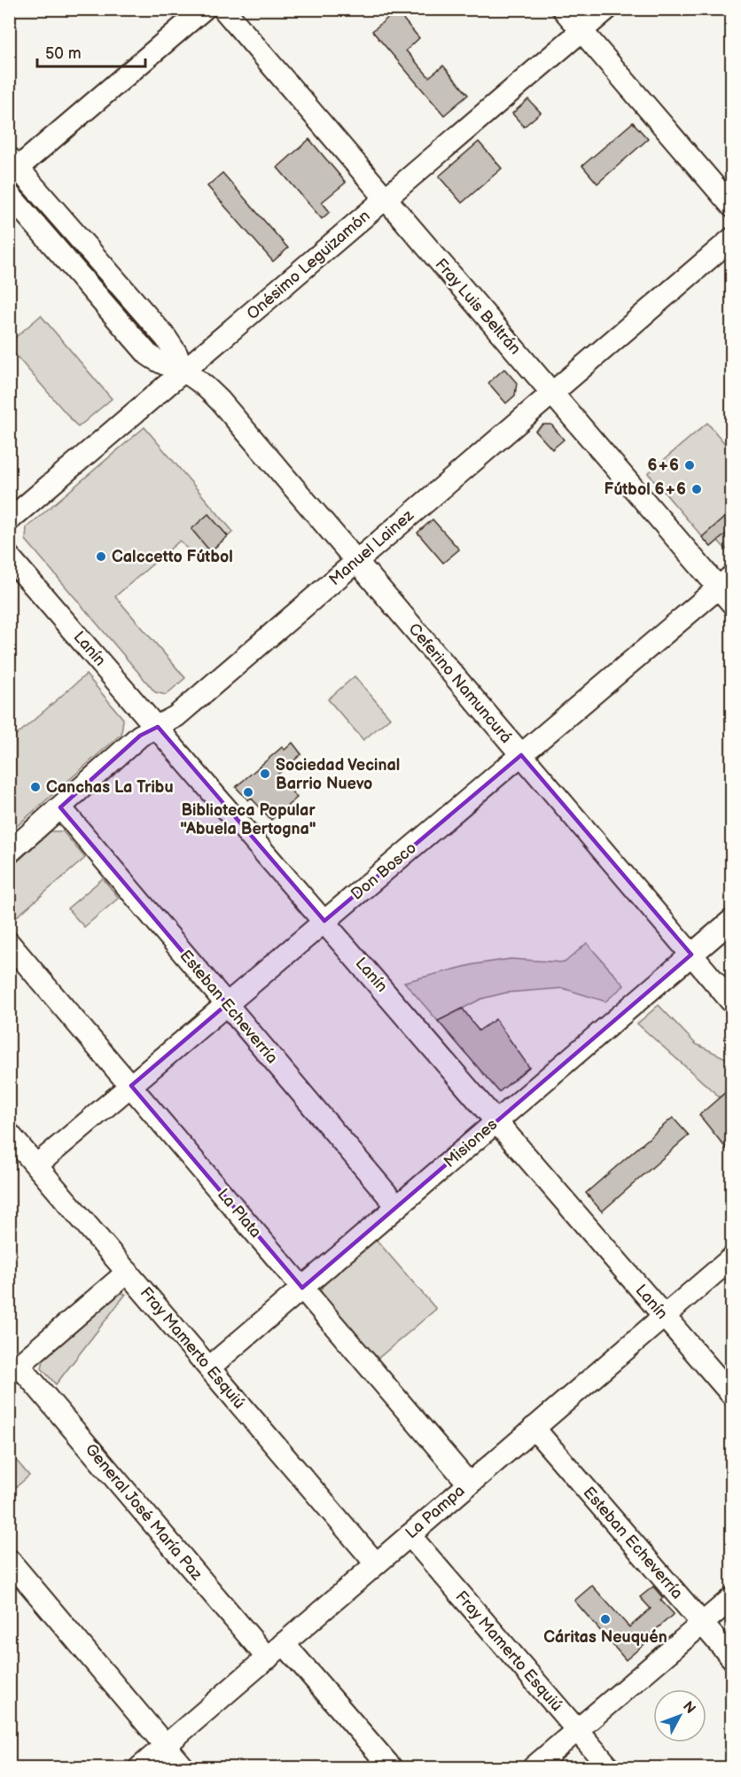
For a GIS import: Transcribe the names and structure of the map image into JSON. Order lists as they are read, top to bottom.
{
  "streets": {
    "street": [
      "Onésimo Leguizamón",
      "Fray Luis Beltrán",
      "Manuel Lainez",
      "Lanín",
      "Ceferino Namuncurá",
      "Don Bosco",
      "Esteban Echeverría",
      "Misiones",
      "La Plata",
      "Fray Mamerto Esquiú",
      "General José María Paz",
      "La Pampa"
    ]
  },
  "crossings": [
    ["Onésimo Leguizamón", "Fray Luis Beltrán"],
    ["Onésimo Leguizamón", "Ceferino Namuncurá"],
    ["Fray Luis Beltrán", "Manuel Lainez"],
    ["Fray Luis Beltrán", "Don Bosco"],
    ["Manuel Lainez", "Lanín"],
    ["Manuel Lainez", "Ceferino Namuncurá"],
    ["Manuel Lainez", "Esteban Echeverría"],
    ["Lanín", "Don Bosco"],
    ["Lanín", "Misiones"],
    ["Lanín", "La Pampa"],
    ["Ceferino Namuncurá", "Don Bosco"],
    ["Ceferino Namuncurá", "Misiones"],
    ["Don Bosco", "Esteban Echeverría"],
    ["Don Bosco", "La Plata"],
    ["Don Bosco", "Fray Mamerto Esquiú"],
    ["Esteban Echeverría", "Misiones"],
    ["Esteban Echeverría", "La Pampa"],
    ["Misiones", "La Plata"],
    ["Misiones", "Fray Mamerto Esquiú"],
    ["La Plata", "La Pampa"],
    ["Fray Mamerto Esquiú", "La Pampa"],
    ["General José María Paz", "La Pampa"]
  ],
  "places": [
    "6+6",
    "Fútbol 6+6",
    "Calccetto Fútbol",
    "Sociedad Vecinal Barrio Nuevo",
    "Canchas La Tribu",
    "Biblioteca Popular \"Abuela Bertogna\"",
    "Cáritas Neuquén"
  ],
  "scale_bar": "50 m",
  "north": "top right"
}
